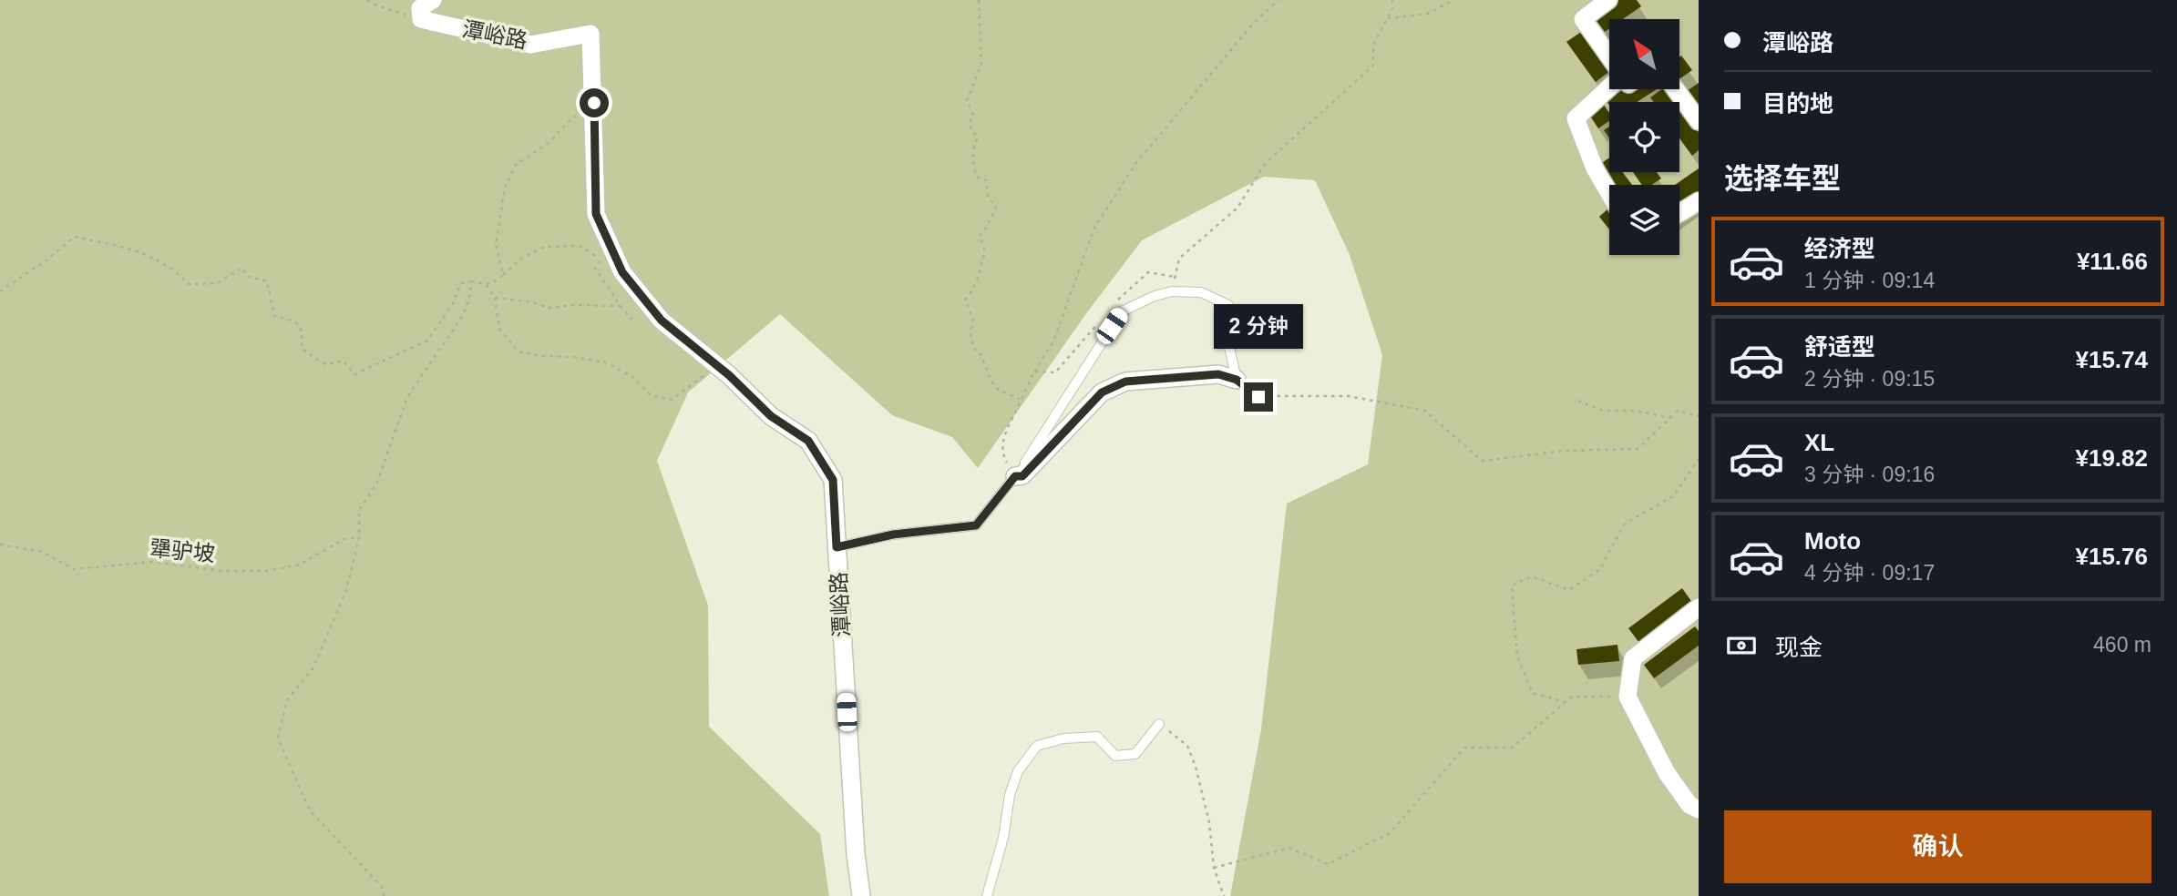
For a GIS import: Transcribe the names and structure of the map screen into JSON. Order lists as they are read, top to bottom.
{
  "streets": {
    "street": ["潭峪路"],
    "path": ["犟驴坡"]
  },
  "north": "top left",
  "page": {
    "banner": ["潭峪路", "目的地"],
    "heading": "选择车型",
    "list": [
      {
        "name": "经济型",
        "note": "1 分钟 · 09:14",
        "value": "¥11.66"
      },
      {
        "name": "舒适型",
        "note": "2 分钟 · 09:15",
        "value": "¥15.74"
      },
      {
        "name": "XL",
        "note": "3 分钟 · 09:16",
        "value": "¥19.82"
      },
      {
        "name": "Moto",
        "note": "4 分钟 · 09:17",
        "value": "¥15.76"
      }
    ],
    "bubble": "2 分钟",
    "pay": ["现金", "460 m"],
    "buttons": "确认"
  }
}
